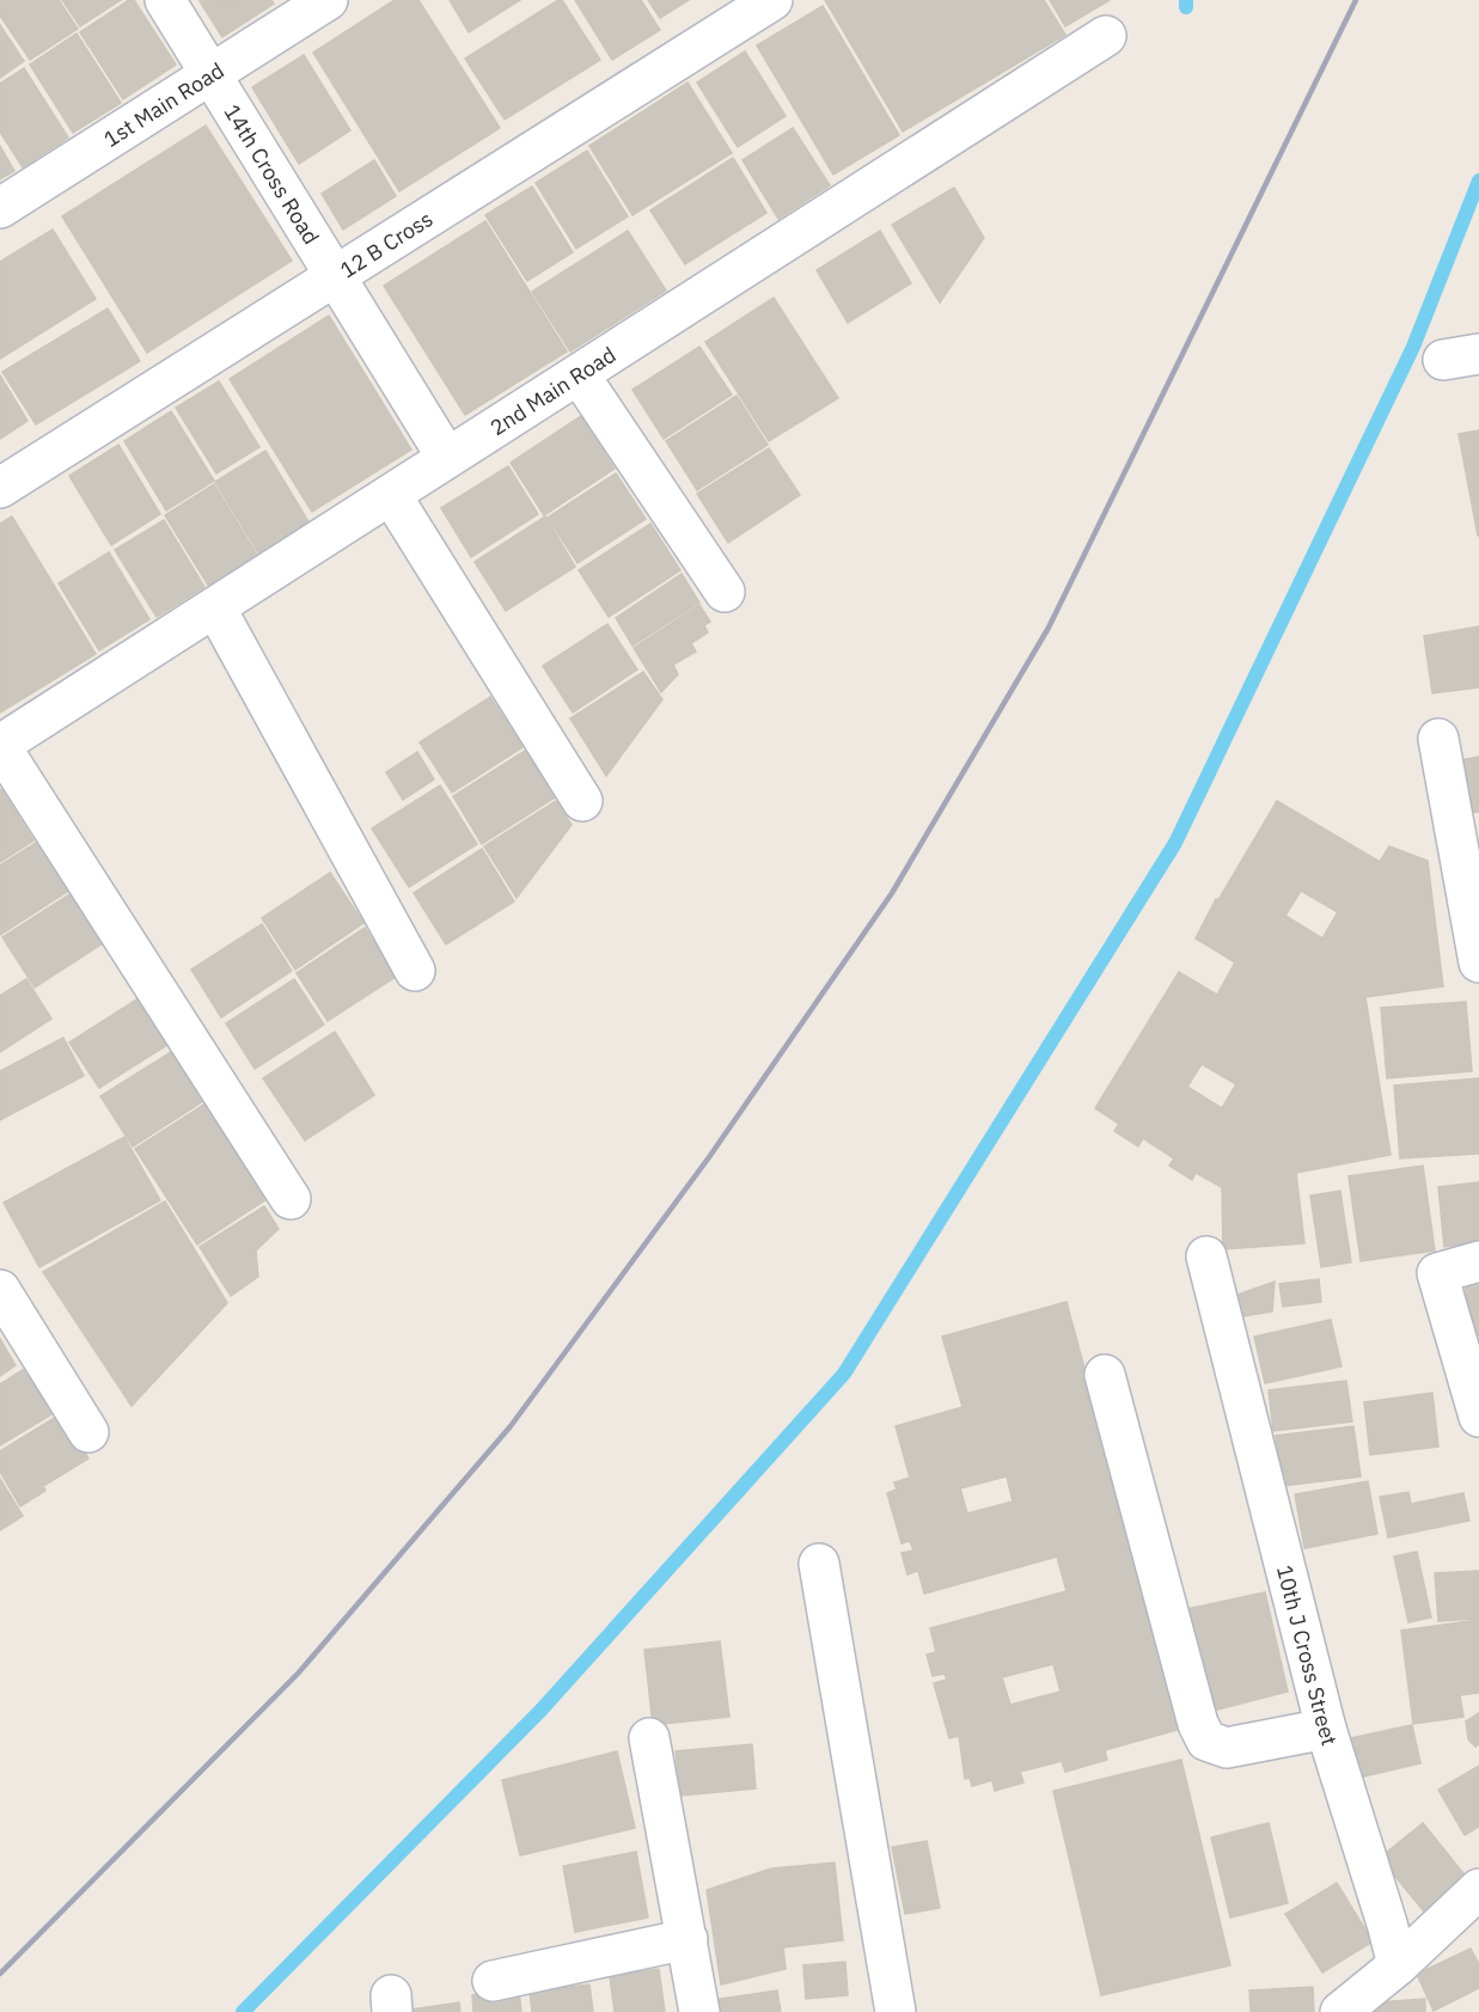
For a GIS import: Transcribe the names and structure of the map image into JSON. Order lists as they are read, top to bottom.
{
  "streets": {
    "street": [
      "1st Main Road",
      "14th Cross Road",
      "12 B Cross",
      "2nd Main Road",
      "10th J Cross Street"
    ]
  },
  "crossings": [
    ["1st Main Road", "14th Cross Road"],
    ["14th Cross Road", "12 B Cross"],
    ["14th Cross Road", "2nd Main Road"]
  ]
}
